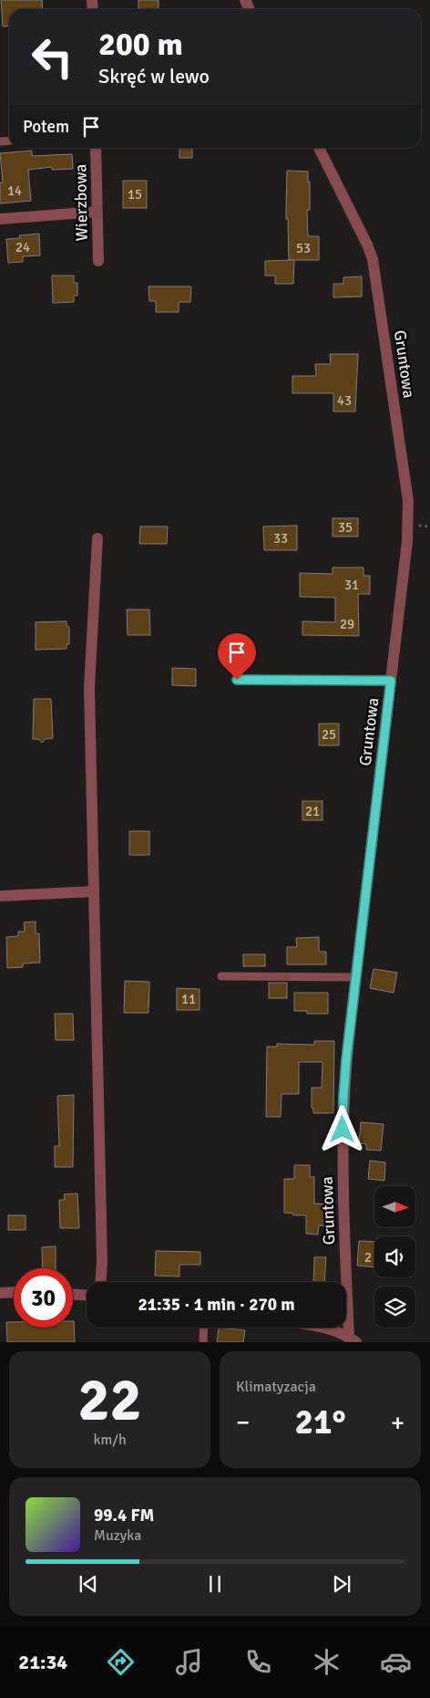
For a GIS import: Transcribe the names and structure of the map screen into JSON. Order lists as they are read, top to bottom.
{
  "streets": {
    "street": ["Wierzbowa", "Gruntowa"]
  },
  "house_numbers": [
    "14",
    "15",
    "24",
    "53",
    "43",
    "35",
    "33",
    "31",
    "29",
    "25",
    "21",
    "11",
    "2"
  ],
  "north": "right",
  "page": {
    "turn": ["200 m", "Skręć w lewo"],
    "then": "Potem",
    "limit": "30",
    "trip": "21:35 · 1 min · 270 m",
    "tile": [
      ["22", "km/h"],
      "Klimatyzacja"
    ],
    "heat": ["−", "21°", "+"],
    "song": ["99.4 FM", "Muzyka"],
    "tabs": "21:34"
  }
}
